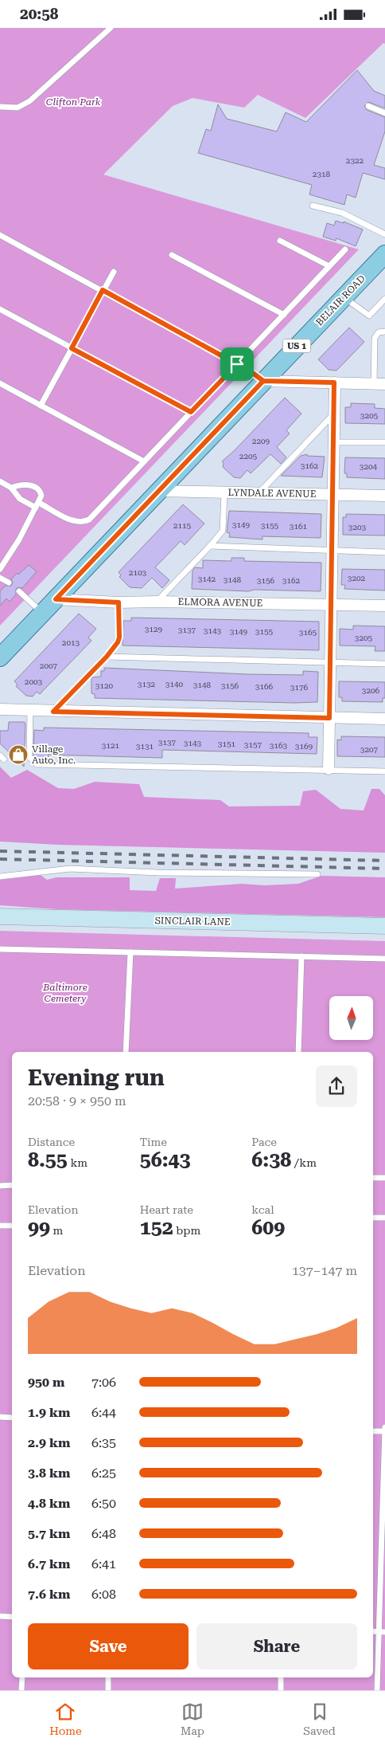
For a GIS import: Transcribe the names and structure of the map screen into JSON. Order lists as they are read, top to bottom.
{
  "streets": {
    "main road": ["BELAIR ROAD", "US 1", "SINCLAIR LANE"],
    "street": ["LYNDALE AVENUE", "ELMORA AVENUE"]
  },
  "crossings": [
    ["BELAIR ROAD", "LYNDALE AVENUE"],
    ["BELAIR ROAD", "ELMORA AVENUE"]
  ],
  "parks": ["Clifton Park", "Baltimore Cemetery"],
  "places": {
    "shop": ["Village Auto, Inc."]
  },
  "house_numbers": [
    "2322",
    "2318",
    "3205",
    "2209",
    "2205",
    "3162",
    "3204",
    "3149",
    "2115",
    "3155",
    "3161",
    "3203",
    "2103",
    "3202",
    "3142",
    "3148",
    "3156",
    "3162",
    "3129",
    "3137",
    "3143",
    "3149",
    "3155",
    "3165",
    "3205",
    "2013",
    "2007",
    "2003",
    "3132",
    "3140",
    "3148",
    "3120",
    "3156",
    "3166",
    "3176",
    "3206",
    "3137",
    "3143",
    "3151",
    "3157",
    "3121",
    "3163",
    "3131",
    "3169",
    "3207"
  ],
  "north": "top",
  "page": {
    "status": "20:58",
    "heading": ["Evening run", "20:58 · 9 × 950 m"],
    "stats": [
      ["Distance", "8.55 km"],
      ["Time", "56:43"],
      ["Pace", "6:38 /km"],
      ["Elevation", "99 m"],
      ["Heart rate", "152 bpm"],
      ["kcal", "609"]
    ],
    "chart": ["Elevation", "137–147 m"],
    "list": [
      {
        "name": "950 m",
        "note": "7:06"
      },
      {
        "name": "1.9 km",
        "note": "6:44"
      },
      {
        "name": "2.9 km",
        "note": "6:35"
      },
      {
        "name": "3.8 km",
        "note": "6:25"
      },
      {
        "name": "4.8 km",
        "note": "6:50"
      },
      {
        "name": "5.7 km",
        "note": "6:48"
      },
      {
        "name": "6.7 km",
        "note": "6:41"
      },
      {
        "name": "7.6 km",
        "note": "6:08"
      }
    ],
    "buttons": ["Save", "Share"],
    "tabs": ["Home", "Map", "Saved"]
  }
}
